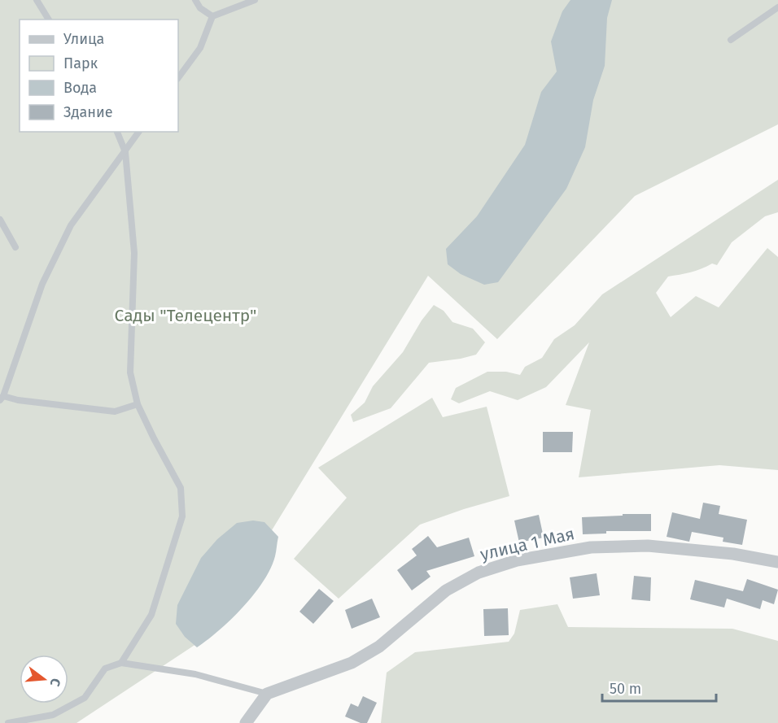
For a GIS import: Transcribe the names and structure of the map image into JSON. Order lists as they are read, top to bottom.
{
  "streets": {
    "street": ["улица 1 Мая"]
  },
  "parks": ["Сады \"Телецентр\""],
  "legend": [
    "Улица",
    "Парк",
    "Вода",
    "Здание"
  ],
  "scale_bar": "50 m",
  "north": "right"
}
